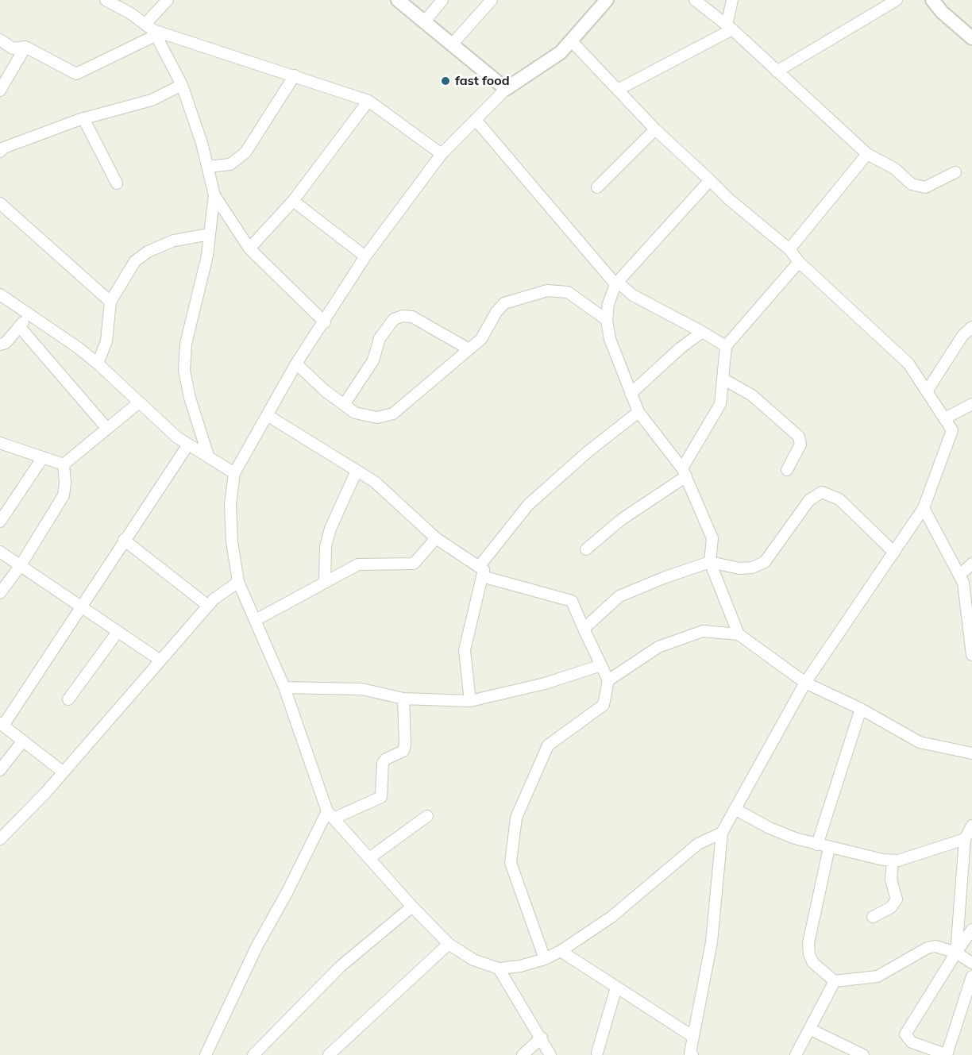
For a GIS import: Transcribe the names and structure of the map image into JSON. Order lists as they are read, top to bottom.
{
  "places": ["fast food"]
}
